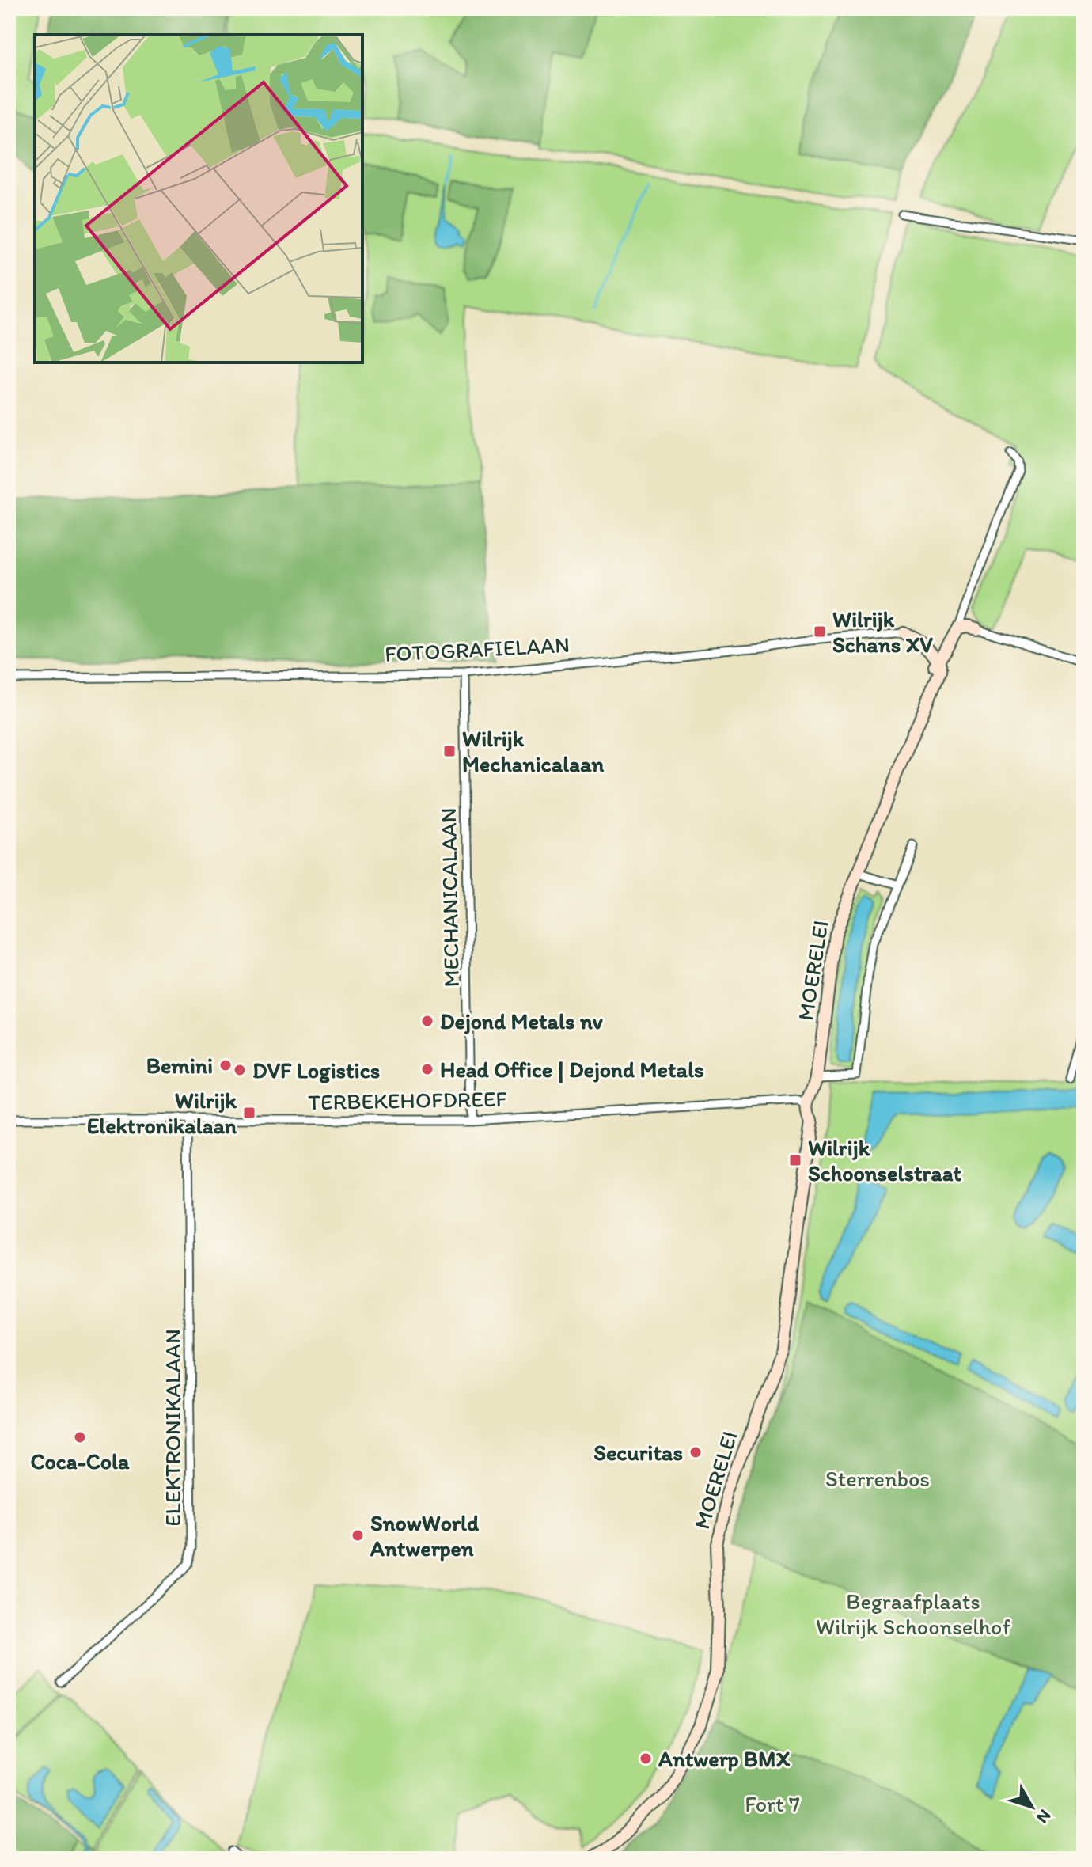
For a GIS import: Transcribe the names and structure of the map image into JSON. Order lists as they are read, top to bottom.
{
  "streets": {
    "street": [
      "FOTOGRAFIELAAN",
      "MECHANICALAAN",
      "MOERELEI",
      "TERBEKEHOFDREEF",
      "ELEKTRONIKALAAN"
    ]
  },
  "crossings": [
    ["FOTOGRAFIELAAN", "MECHANICALAAN"],
    ["FOTOGRAFIELAAN", "MOERELEI"],
    ["MECHANICALAAN", "TERBEKEHOFDREEF"],
    ["MOERELEI", "TERBEKEHOFDREEF"],
    ["TERBEKEHOFDREEF", "ELEKTRONIKALAAN"]
  ],
  "parks": ["Sterrenbos", "Begraafplaats Wilrijk Schoonselhof", "Fort 7"],
  "places": {
    "transit": [
      "Wilrijk Schans XV",
      "Wilrijk Mechanicalaan",
      "Wilrijk Elektronikalaan",
      "Wilrijk Schoonselstraat"
    ],
    "other": [
      "Dejond Metals nv",
      "Bemini",
      "Head Office | Dejond Metals",
      "DVF Logistics",
      "Coca-Cola",
      "Securitas",
      "SnowWorld Antwerpen",
      "Antwerp BMX"
    ]
  },
  "north": "bottom right"
}
